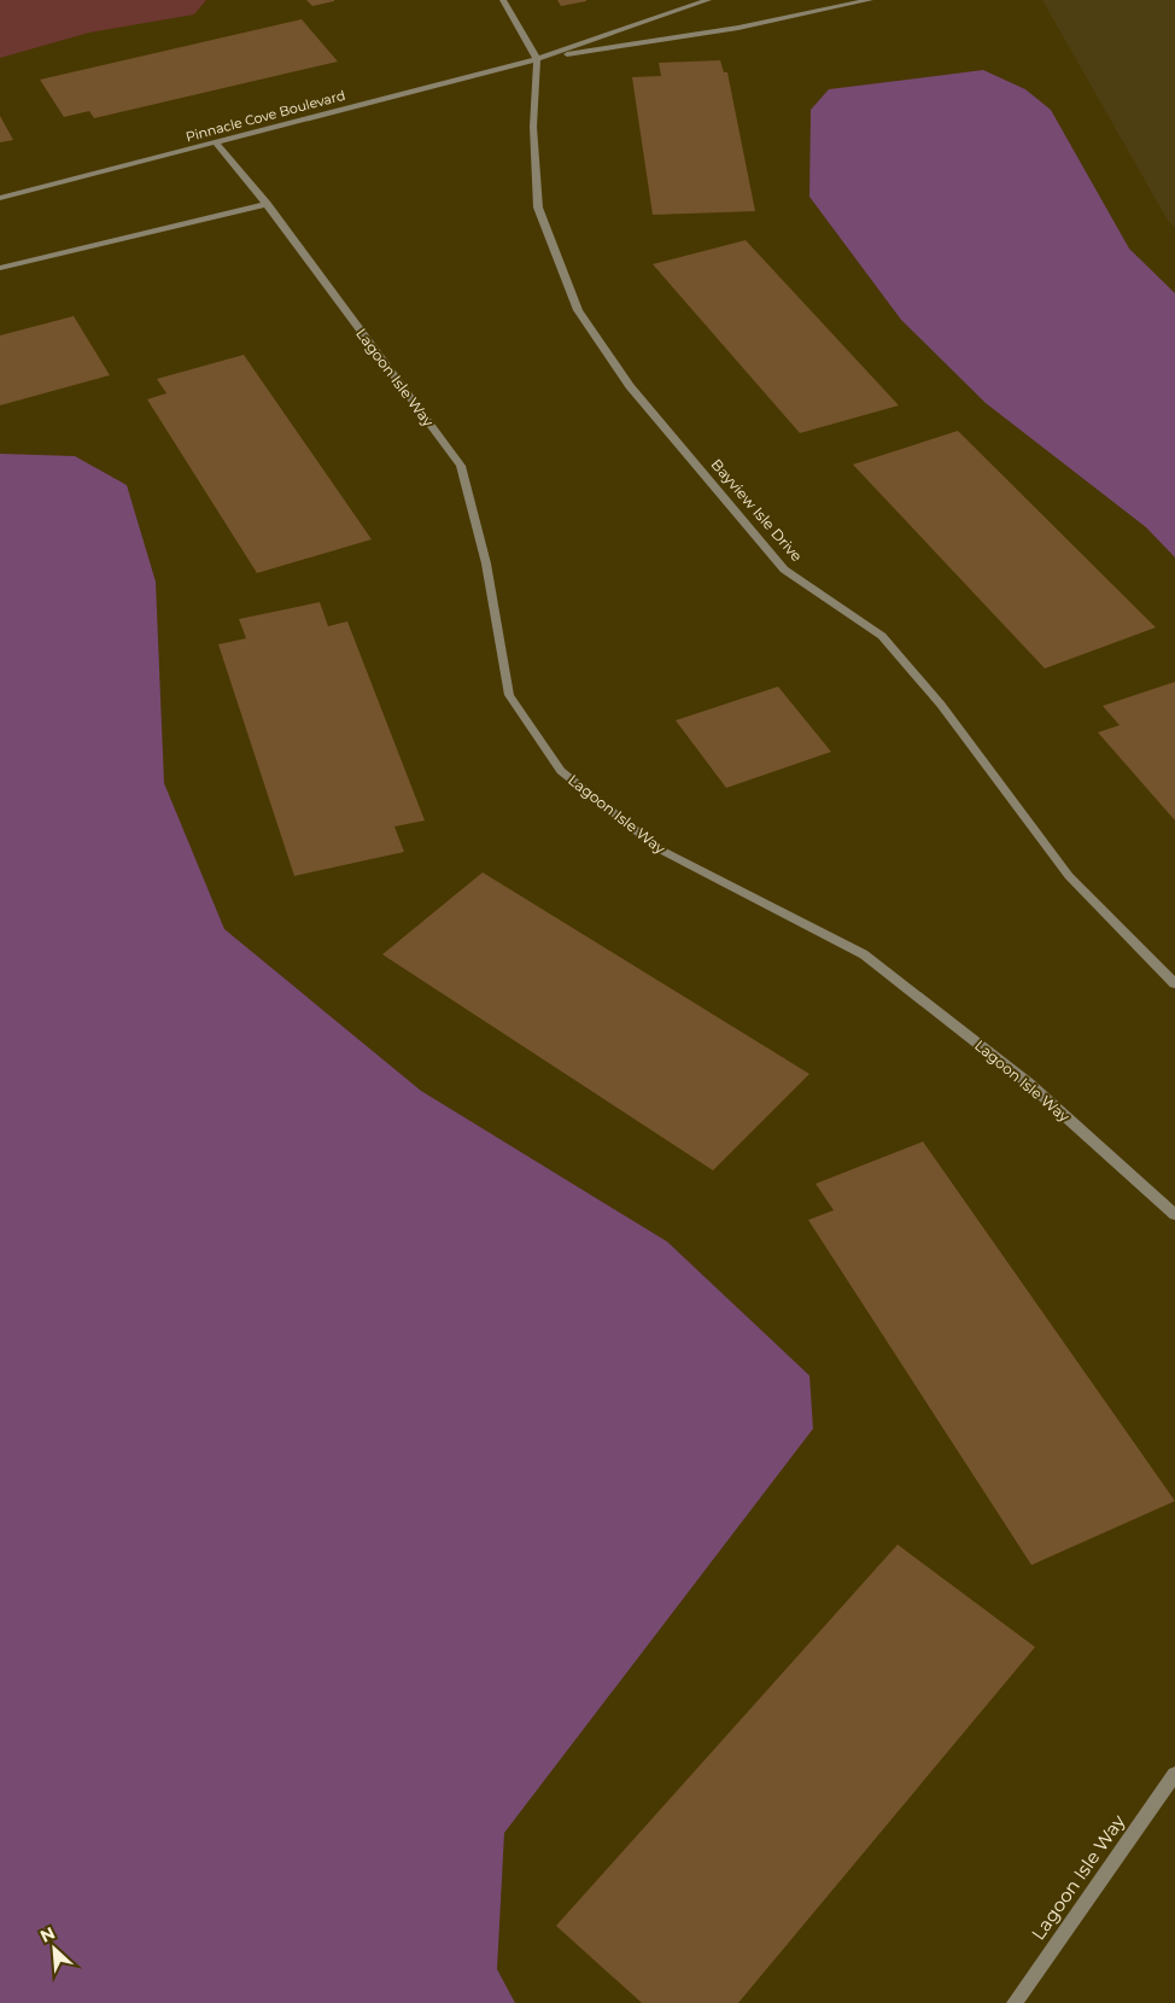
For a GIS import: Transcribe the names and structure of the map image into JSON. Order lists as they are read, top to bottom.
{
  "streets": {
    "lane": ["Pinnacle Cove Boulevard", "Lagoon Isle Way", "Bayview Isle Drive"]
  },
  "crossings": [
    ["Pinnacle Cove Boulevard", "Lagoon Isle Way"],
    ["Pinnacle Cove Boulevard", "Bayview Isle Drive"]
  ],
  "north": "top left"
}
